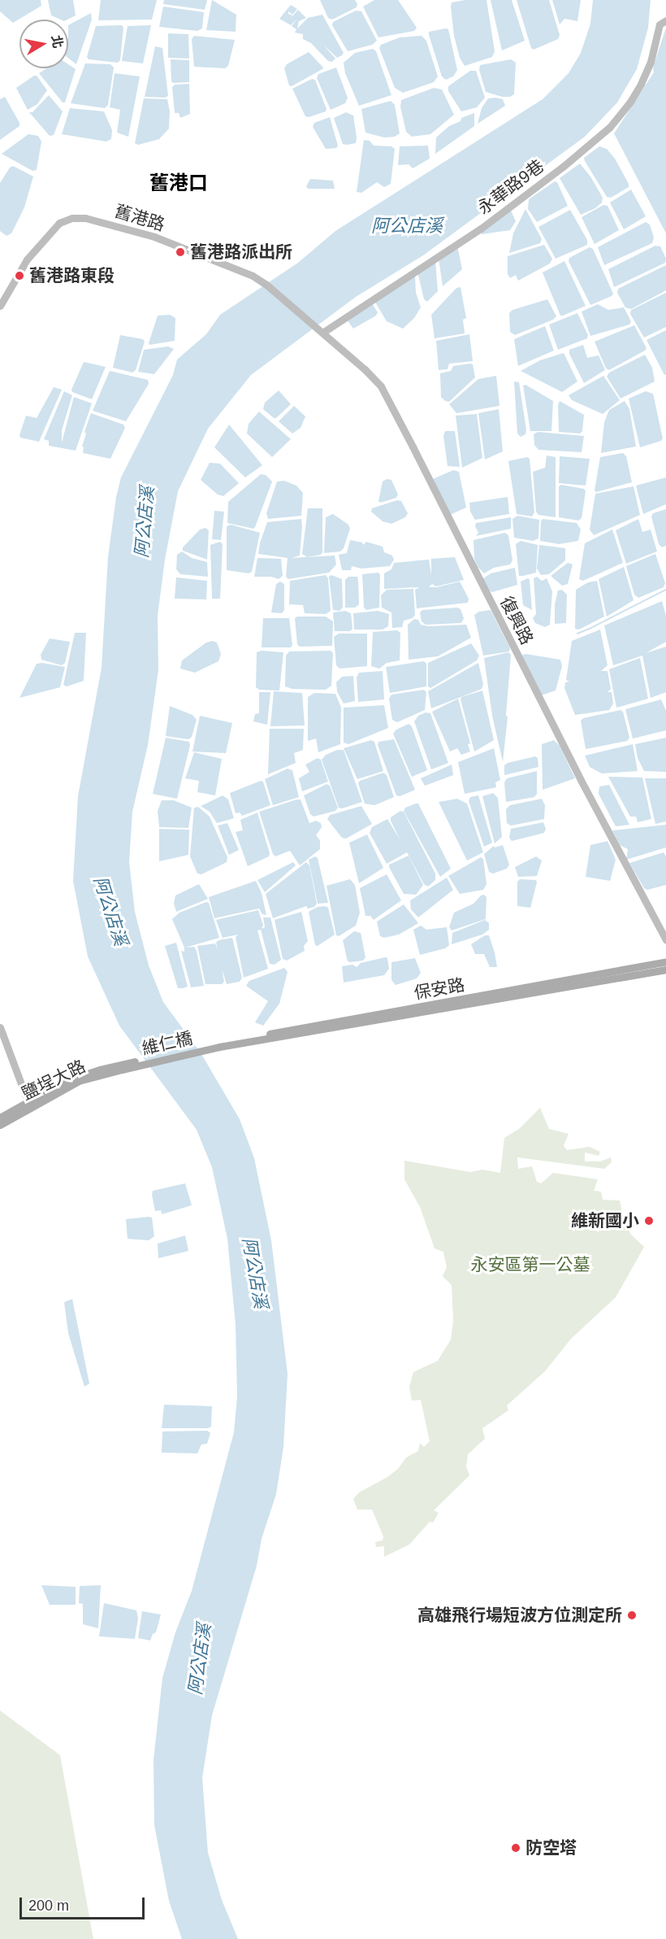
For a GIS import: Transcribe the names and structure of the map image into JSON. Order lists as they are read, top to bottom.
{
  "streets": {
    "main road": ["保安路", "維仁橋", "鹽埕大路"],
    "street": ["永華路9巷", "舊港路", "復興路"]
  },
  "crossings": [
    ["永華路9巷", "舊港路"],
    ["永華路9巷", "復興路"],
    ["舊港路", "復興路"],
    ["保安路", "維仁橋"],
    ["維仁橋", "鹽埕大路"]
  ],
  "districts": ["舊港口"],
  "water": ["阿公店溪"],
  "parks": ["永安區第一公墓"],
  "places": [
    "舊港路派出所",
    "舊港路東段",
    "維新國小",
    "高雄飛行場短波方位測定所",
    "防空塔"
  ],
  "scale_bar": "200 m",
  "north": "right"
}
